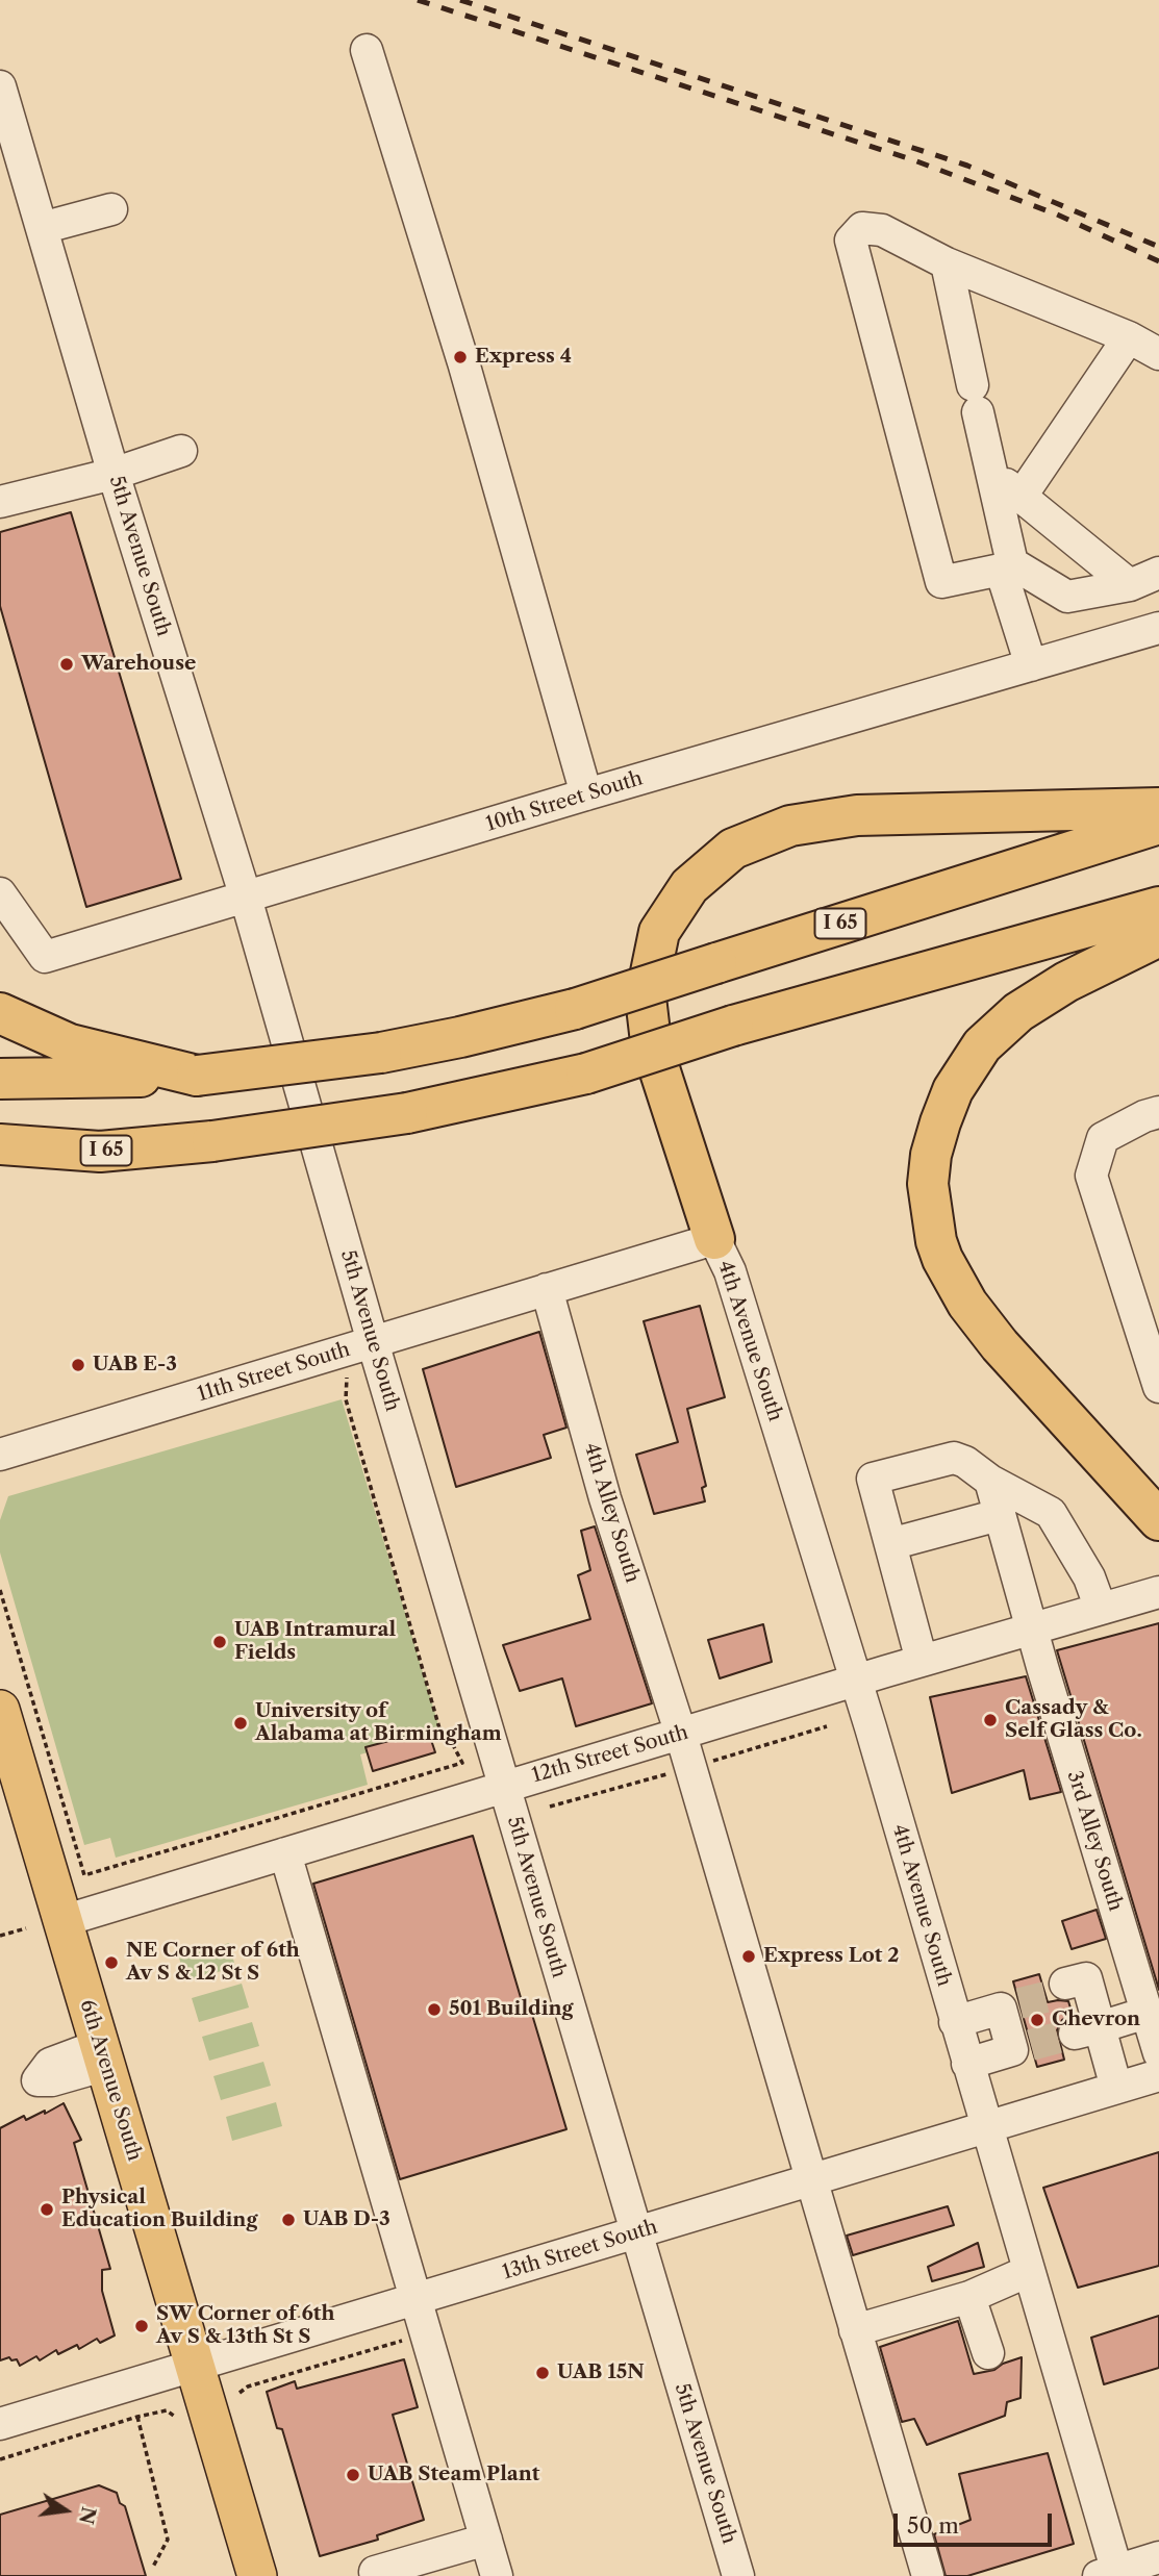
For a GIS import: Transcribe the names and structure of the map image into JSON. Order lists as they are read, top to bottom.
{
  "streets": {
    "highway": ["I 65"],
    "main road": ["6th Avenue South"],
    "street": [
      "5th Avenue South",
      "10th Street South",
      "4th Avenue South",
      "11th Street South",
      "4th Alley South",
      "12th Street South",
      "3rd Alley South",
      "13th Street South"
    ]
  },
  "crossings": [
    ["5th Avenue South", "10th Street South"],
    ["5th Avenue South", "11th Street South"],
    ["5th Avenue South", "12th Street South"],
    ["5th Avenue South", "13th Street South"],
    ["4th Avenue South", "11th Street South"],
    ["4th Avenue South", "12th Street South"],
    ["4th Avenue South", "13th Street South"],
    ["11th Street South", "4th Alley South"],
    ["4th Alley South", "12th Street South"],
    ["4th Alley South", "13th Street South"],
    ["12th Street South", "3rd Alley South"],
    ["12th Street South", "6th Avenue South"],
    ["6th Avenue South", "13th Street South"]
  ],
  "places": [
    "Express 4",
    "Warehouse",
    "UAB E-3",
    "UAB Intramural Fields",
    "Cassady & Self Glass Co.",
    "University of Alabama at Birmingham",
    "Express Lot 2",
    "NE Corner of 6th Av S & 12 St S",
    "501 Building",
    "Chevron",
    "Physical Education Building",
    "UAB D-3",
    "SW Corner of 6th Av S & 13th St S",
    "UAB 15N",
    "UAB Steam Plant"
  ],
  "scale_bar": "50 m",
  "north": "right"
}
